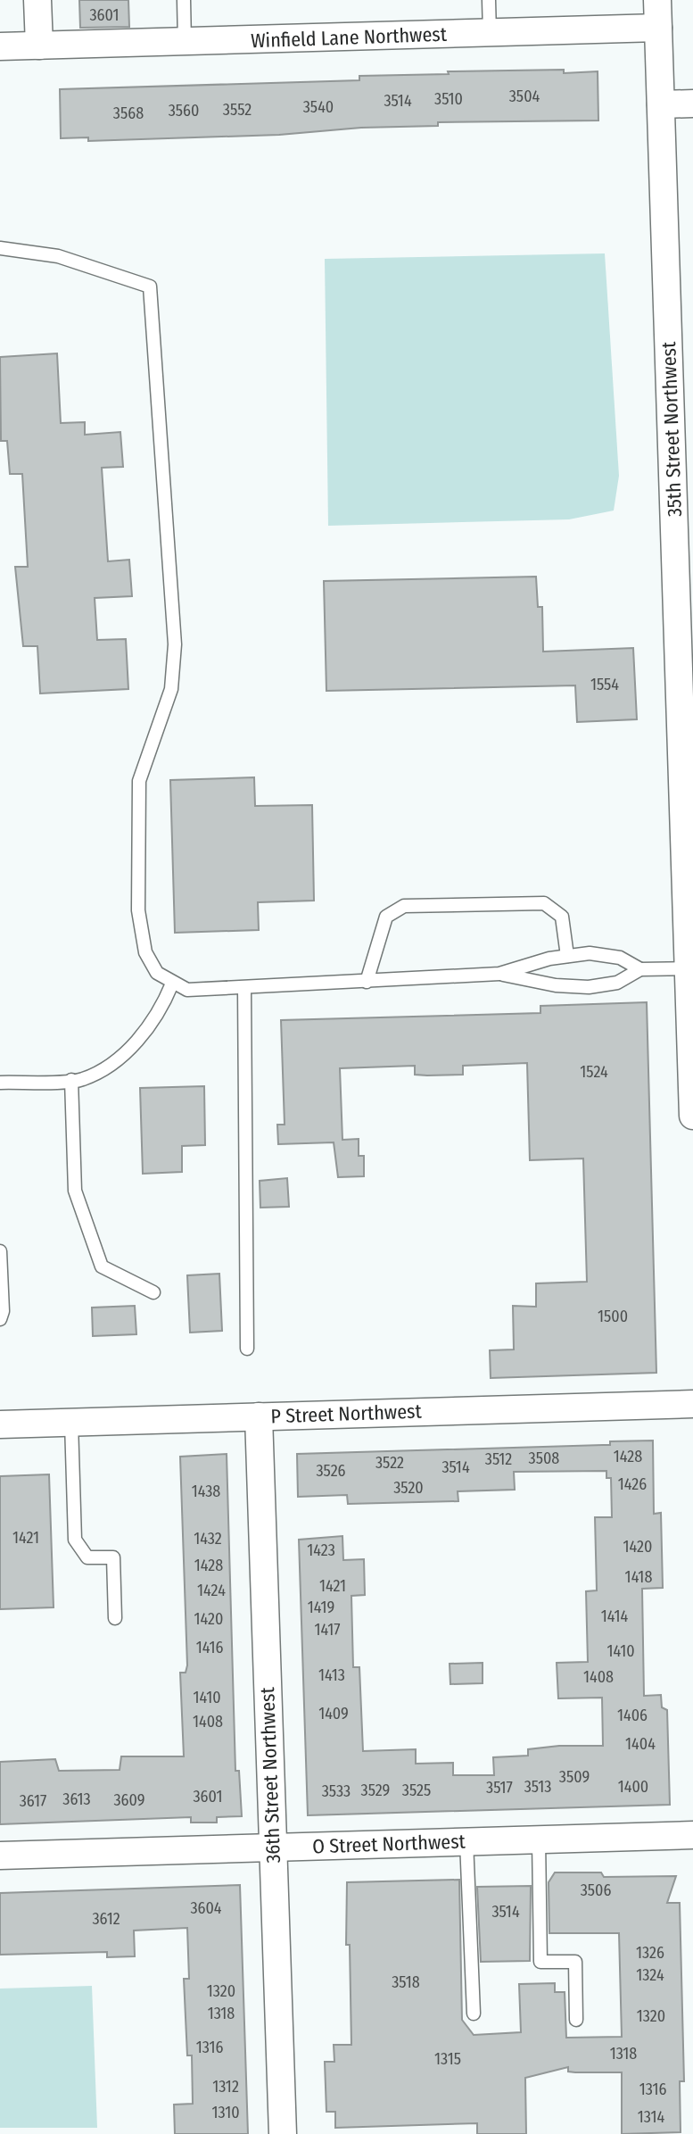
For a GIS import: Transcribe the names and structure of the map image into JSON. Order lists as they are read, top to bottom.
{
  "streets": {
    "street": [
      "Winfield Lane Northwest",
      "35th Street Northwest",
      "P Street Northwest",
      "36th Street Northwest",
      "O Street Northwest"
    ]
  },
  "crossings": [
    ["Winfield Lane Northwest", "35th Street Northwest"],
    ["P Street Northwest", "36th Street Northwest"],
    ["36th Street Northwest", "O Street Northwest"]
  ],
  "house_numbers": [
    "3601",
    "3504",
    "3510",
    "3514",
    "3540",
    "3552",
    "3560",
    "3568",
    "1554",
    "1524",
    "1500",
    "1428",
    "3508",
    "3512",
    "3522",
    "3514",
    "3526",
    "1426",
    "3520",
    "1438",
    "1421",
    "1432",
    "1420",
    "1423",
    "1428",
    "1418",
    "1421",
    "1424",
    "1419",
    "1414",
    "1420",
    "1417",
    "1416",
    "1410",
    "1413",
    "1408",
    "1410",
    "1409",
    "1406",
    "1408",
    "1404",
    "3509",
    "3513",
    "1400",
    "3517",
    "3529",
    "3525",
    "3533",
    "3601",
    "3613",
    "3609",
    "3617",
    "3506",
    "3604",
    "3514",
    "3612",
    "1326",
    "1324",
    "3518",
    "1320",
    "1318",
    "1320",
    "1316",
    "1318",
    "1315",
    "1312",
    "1316",
    "1310",
    "1314"
  ]
}
